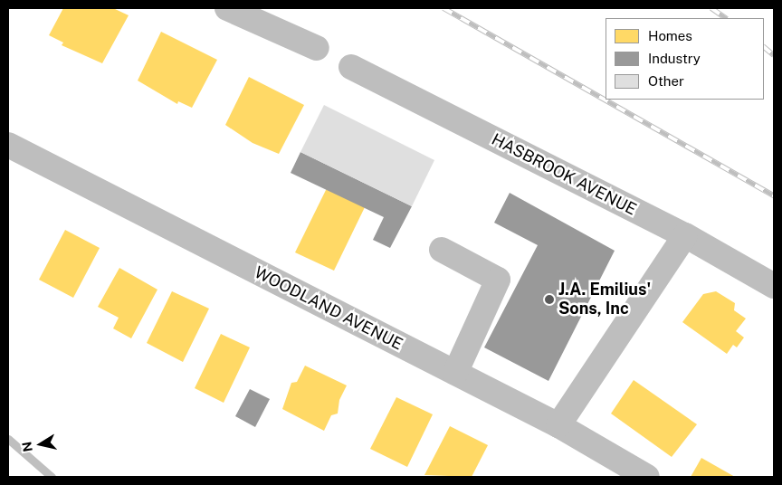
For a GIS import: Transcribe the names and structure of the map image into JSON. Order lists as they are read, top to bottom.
{
  "streets": {
    "street": ["HASBROOK AVENUE", "WOODLAND AVENUE"]
  },
  "places": ["J.A. Emilius' Sons, Inc"],
  "legend": ["Homes", "Industry", "Other"],
  "north": "left"
}
